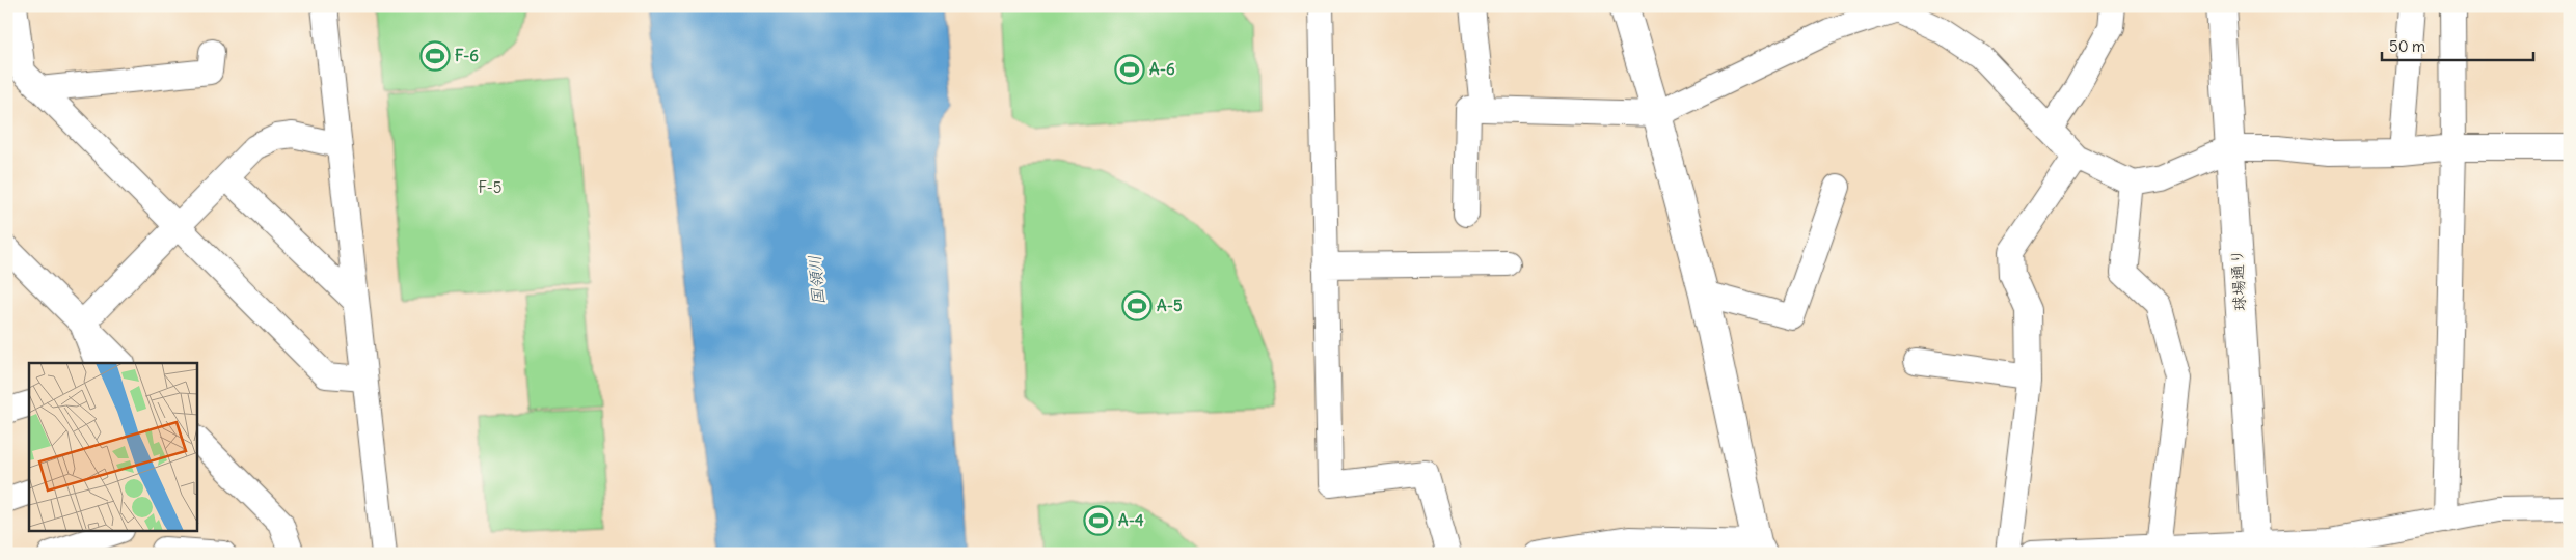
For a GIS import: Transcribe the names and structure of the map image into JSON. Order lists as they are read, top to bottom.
{
  "streets": {
    "street": ["球場通り"]
  },
  "water": ["国領川"],
  "parks": ["F-5"],
  "places": {
    "sports": [
      "F-6",
      "A-6",
      "A-5",
      "A-4"
    ]
  },
  "scale_bar": "50 m"
}
